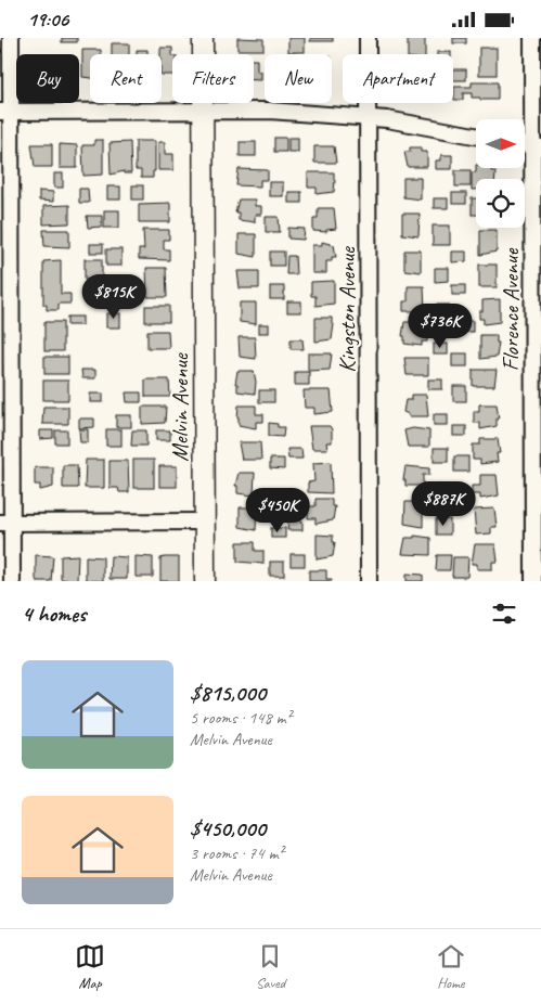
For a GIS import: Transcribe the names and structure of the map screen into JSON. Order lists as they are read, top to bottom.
{
  "streets": {
    "street": ["Kingston Avenue", "Florence Avenue", "Melvin Avenue"]
  },
  "north": "right",
  "page": {
    "status": "19:06",
    "chip": [
      "Buy",
      "Rent",
      "Filters",
      "New",
      "Apartment"
    ],
    "price": [
      "$815K",
      "$736K",
      "$887K",
      "$450K"
    ],
    "heading": "4 homes",
    "list": [
      {
        "name": "$815,000",
        "note": "5 rooms · 148 m² · Melvin Avenue"
      },
      {
        "name": "$450,000",
        "note": "3 rooms · 74 m² · Melvin Avenue"
      }
    ],
    "tabs": ["Map", "Saved", "Home"]
  }
}
